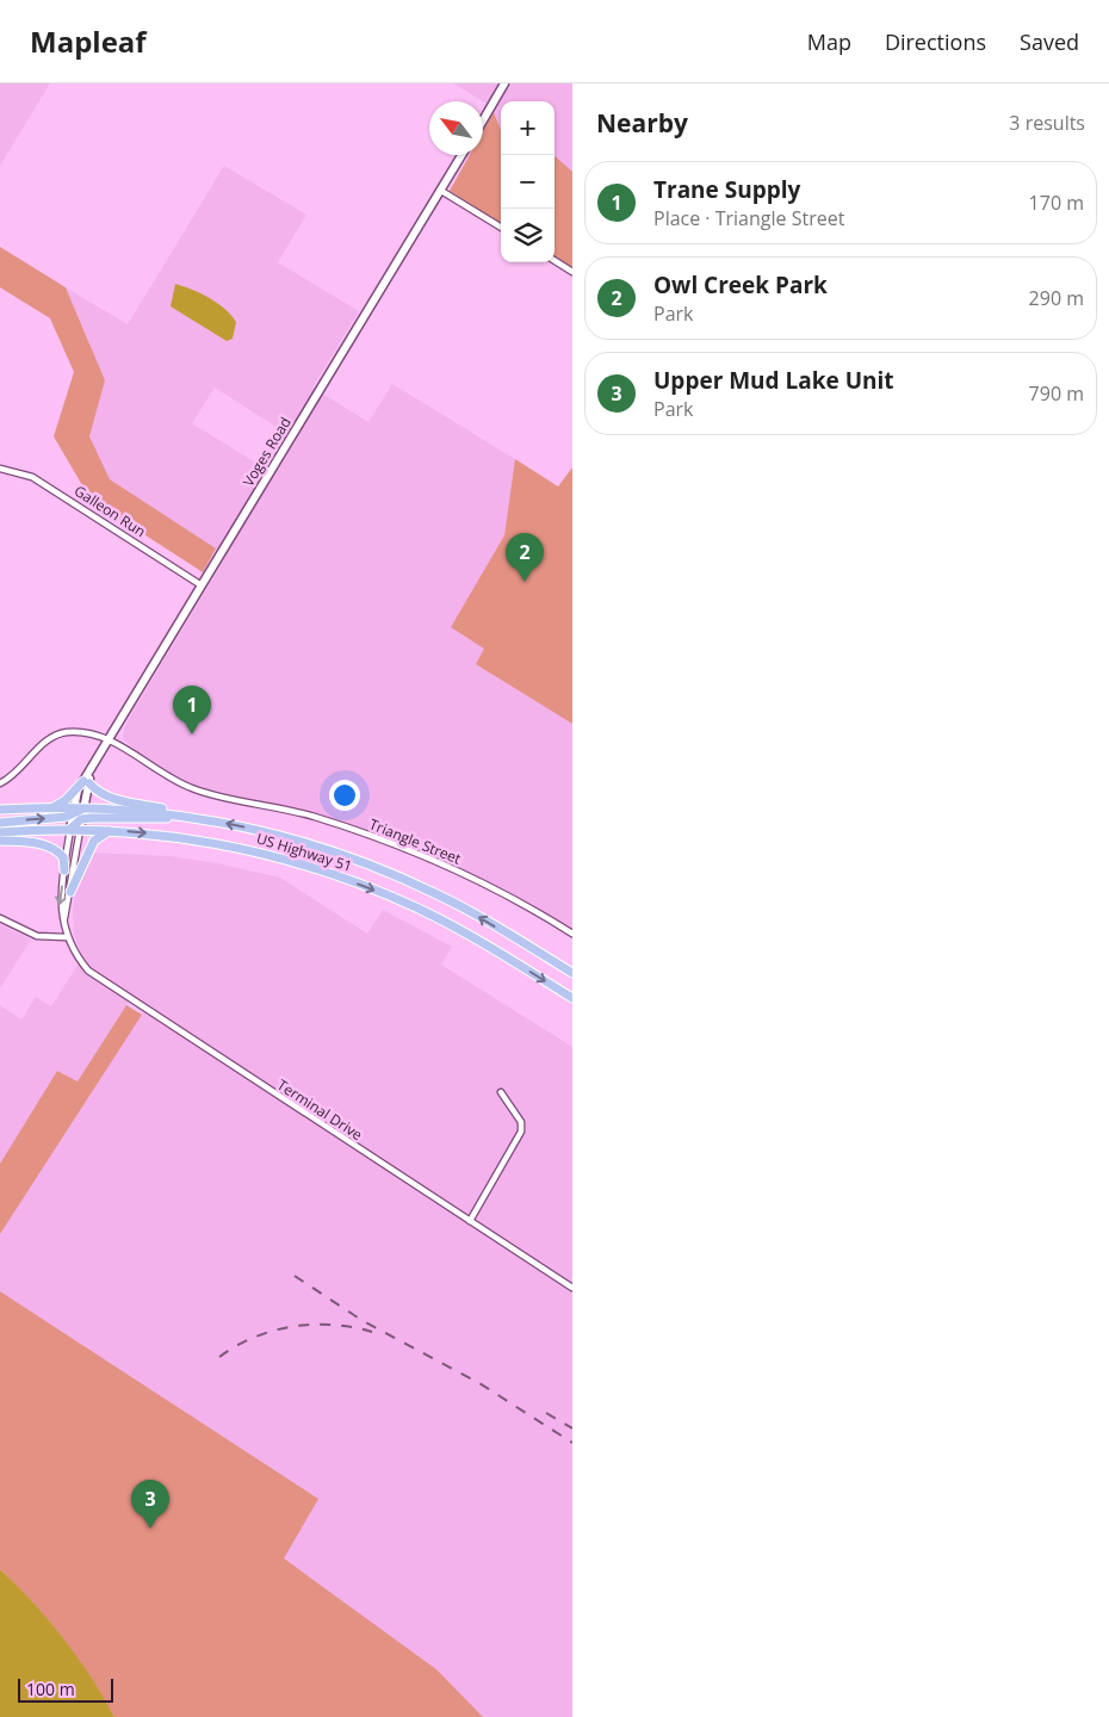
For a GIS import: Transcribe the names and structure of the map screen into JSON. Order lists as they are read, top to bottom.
{
  "streets": {
    "main road": ["US Highway 51"],
    "street": [
      "Voges Road",
      "Galleon Run",
      "Triangle Street",
      "Terminal Drive"
    ]
  },
  "crossings": [
    ["Voges Road", "Galleon Run"],
    ["Voges Road", "Triangle Street"],
    ["Voges Road", "US Highway 51"],
    ["Voges Road", "Terminal Drive"],
    ["US Highway 51", "Terminal Drive"]
  ],
  "scale_bar": "100 m",
  "north": "top left",
  "page": {
    "header": "Mapleaf",
    "nav": ["Map", "Directions", "Saved"],
    "heading": ["Nearby", "3 results"],
    "map_buttons": ["+", "−"],
    "list": [
      {
        "mark": "1",
        "name": "Trane Supply",
        "note": "Place · Triangle Street",
        "value": "170 m"
      },
      {
        "mark": "2",
        "name": "Owl Creek Park",
        "note": "Park",
        "value": "290 m"
      },
      {
        "mark": "3",
        "name": "Upper Mud Lake Unit",
        "note": "Park",
        "value": "790 m"
      }
    ],
    "pins": ["2", "1", "3"],
    "scale": "100 m"
  }
}
